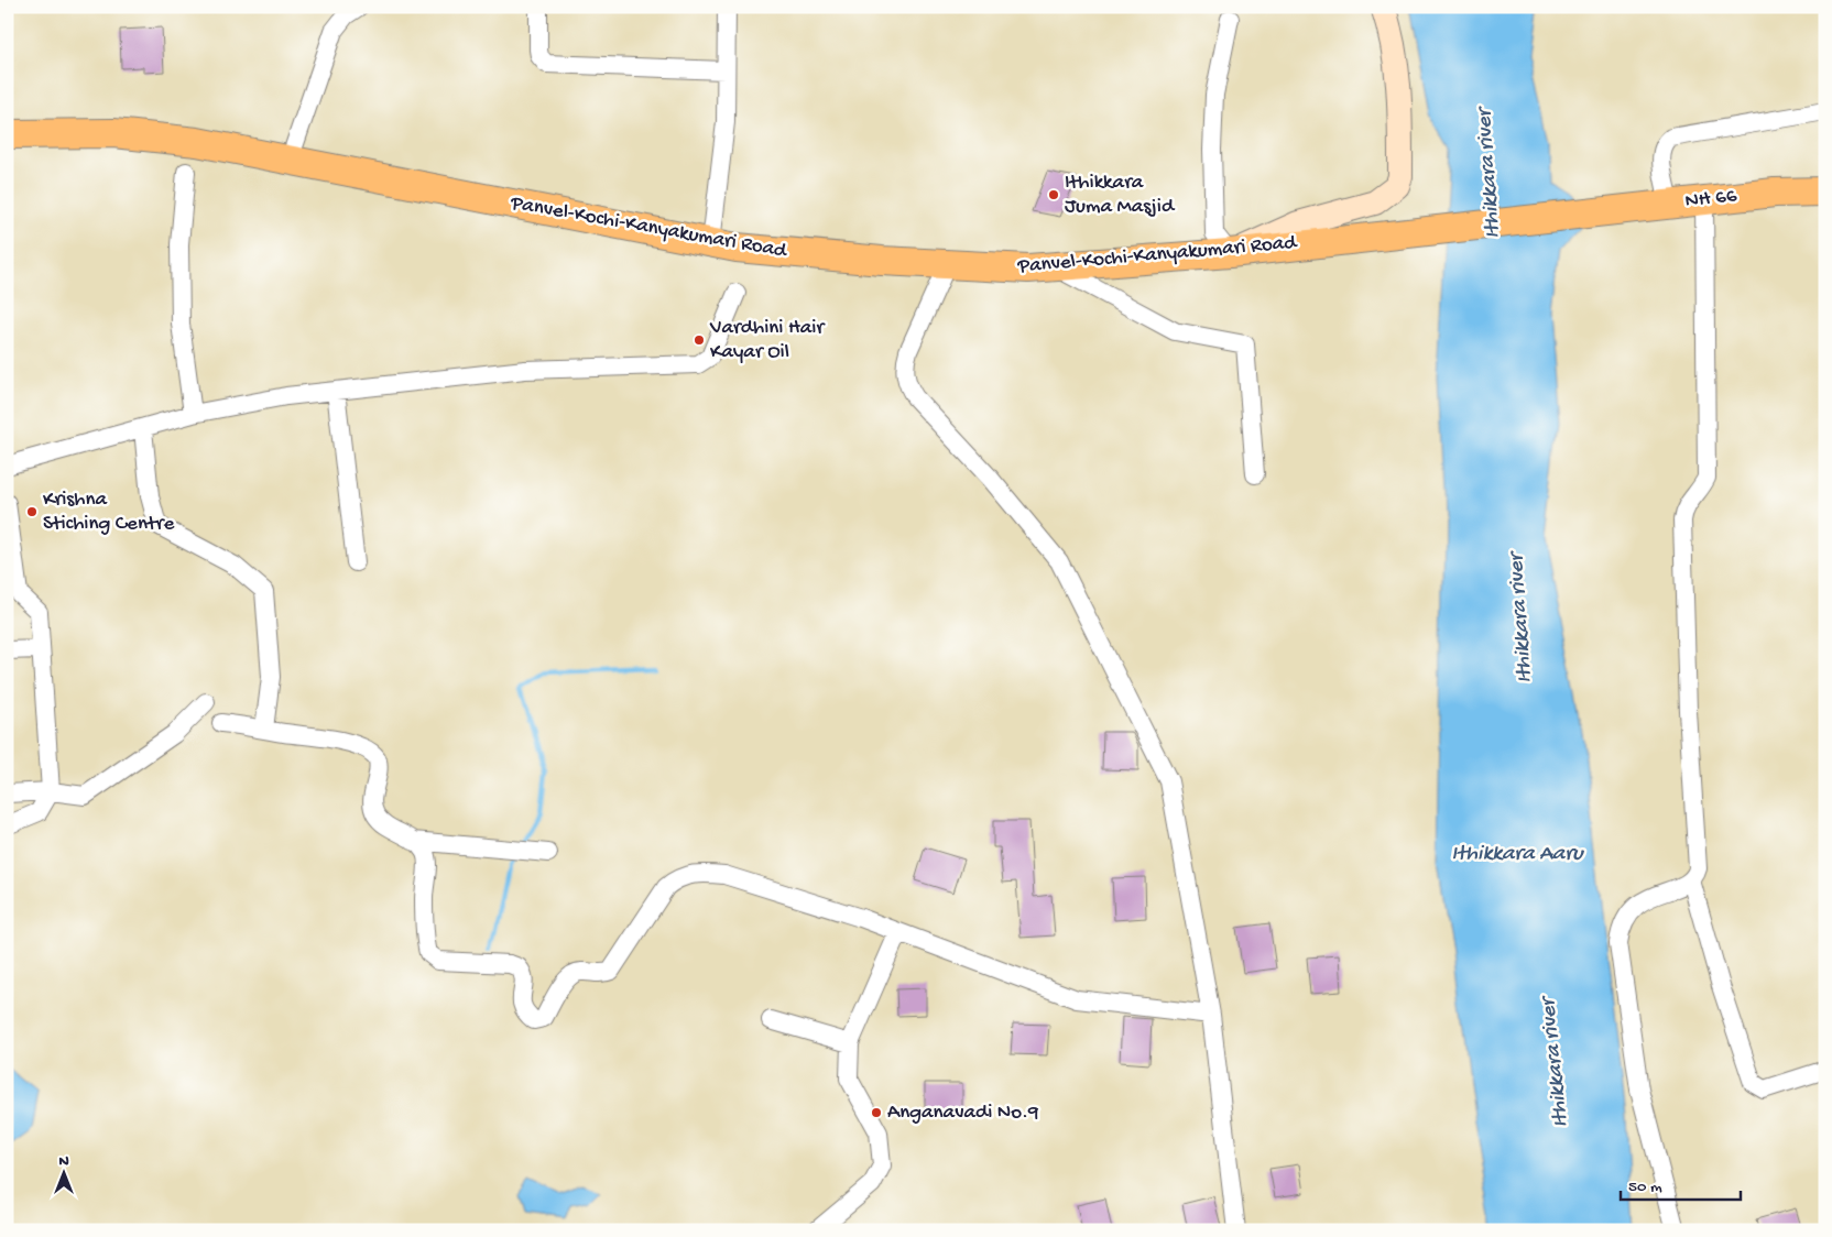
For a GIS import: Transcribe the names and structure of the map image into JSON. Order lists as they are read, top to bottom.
{
  "streets": {
    "highway": ["NH 66", "Panvel-Kochi-Kanyakumari Road"]
  },
  "crossings": [
    ["NH 66", "Panvel-Kochi-Kanyakumari Road"]
  ],
  "water": ["Ithikkara river", "Ithikkara Aaru"],
  "places": [
    "Ithikkara Juma Masjid",
    "Vardhini Hair Kayar Oil",
    "Krishna Stiching Centre",
    "Anganavadi No.9"
  ],
  "scale_bar": "50 m",
  "north": "top"
}
